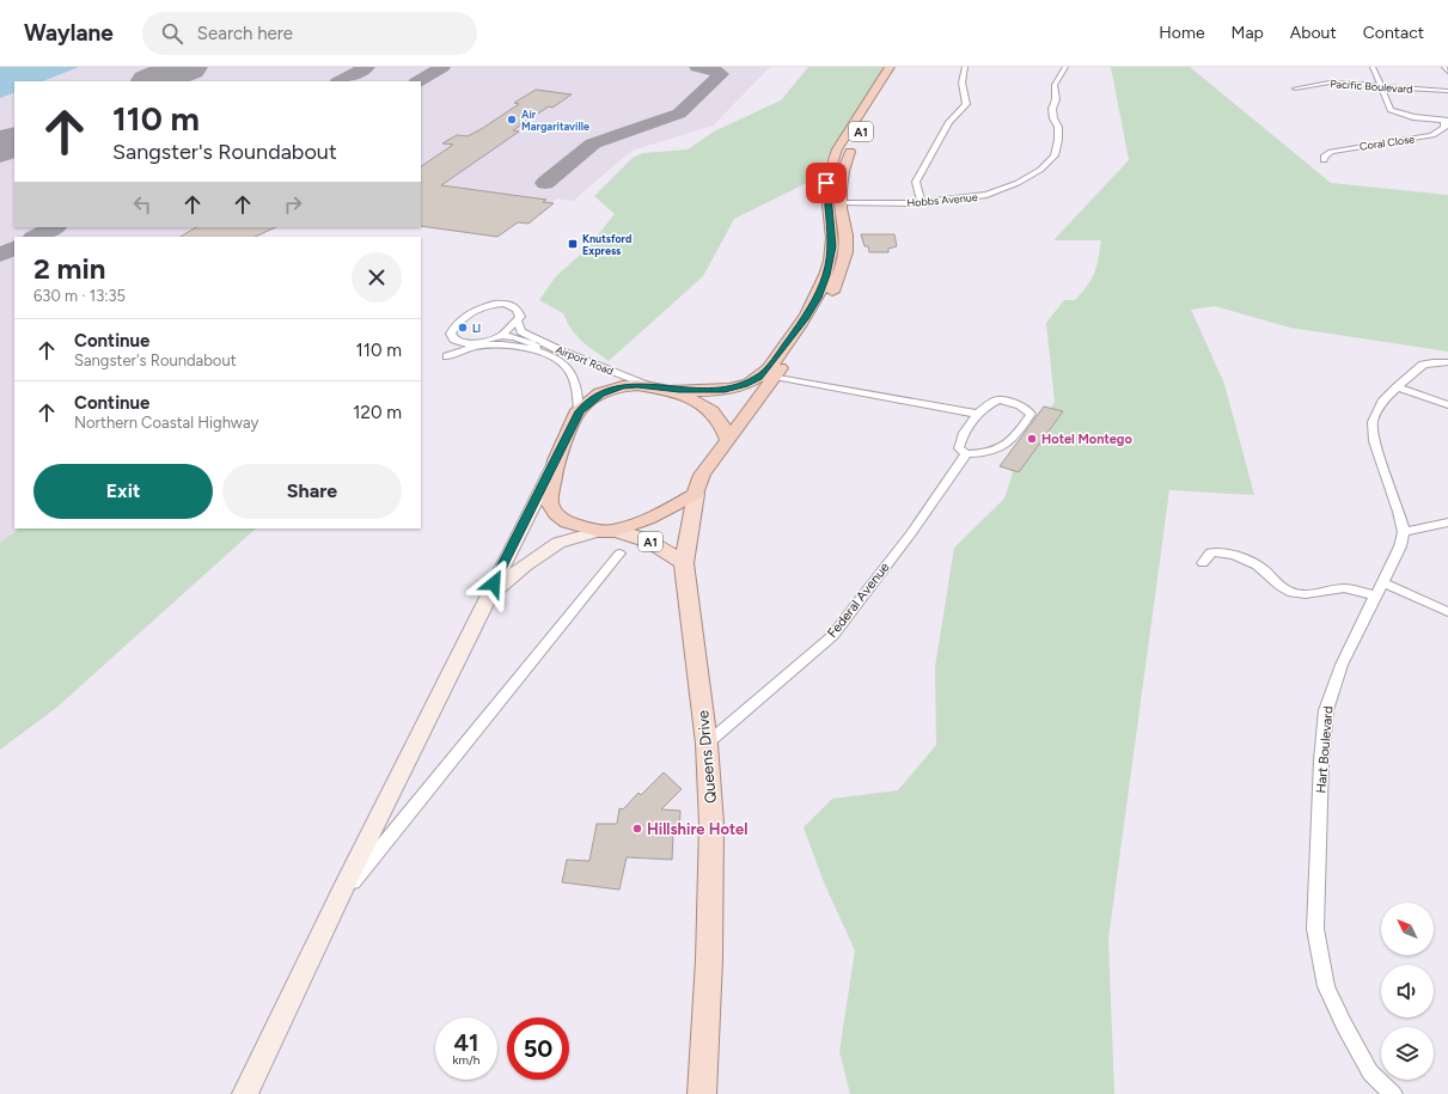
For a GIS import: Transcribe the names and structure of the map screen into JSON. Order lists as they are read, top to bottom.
{
  "streets": {
    "highway": ["A1"],
    "main road": ["Queens Drive"],
    "street": [
      "Pacific Boulevard",
      "Coral Close",
      "Hobbs Avenue",
      "Airport Road",
      "Federal Avenue",
      "Hart Boulevard"
    ]
  },
  "crossings": [
    ["A1", "Hobbs Avenue"],
    ["A1", "Airport Road"],
    ["A1", "Queens Drive"],
    ["Airport Road", "Queens Drive"],
    ["Federal Avenue", "Queens Drive"]
  ],
  "places": {
    "other": [
      "Air Margaritaville",
      "Ll",
      "Hotel Montego",
      "Hillshire Hotel"
    ],
    "transit": ["Knutsford Express"]
  },
  "north": "top left",
  "page": {
    "header": "Waylane",
    "search": "Search here",
    "nav": [
      "Home",
      "Map",
      "About",
      "Contact"
    ],
    "turn": ["110 m", "Sangster's Roundabout"],
    "heading": ["2 min", "630 m · 13:35"],
    "list": [
      {
        "name": "Continue",
        "note": "Sangster's Roundabout",
        "value": "110 m"
      },
      {
        "name": "Continue",
        "note": "Northern Coastal Highway",
        "value": "120 m"
      }
    ],
    "buttons": ["Exit", "Share"],
    "speed": "41 km/h",
    "limit": "50"
  }
}
